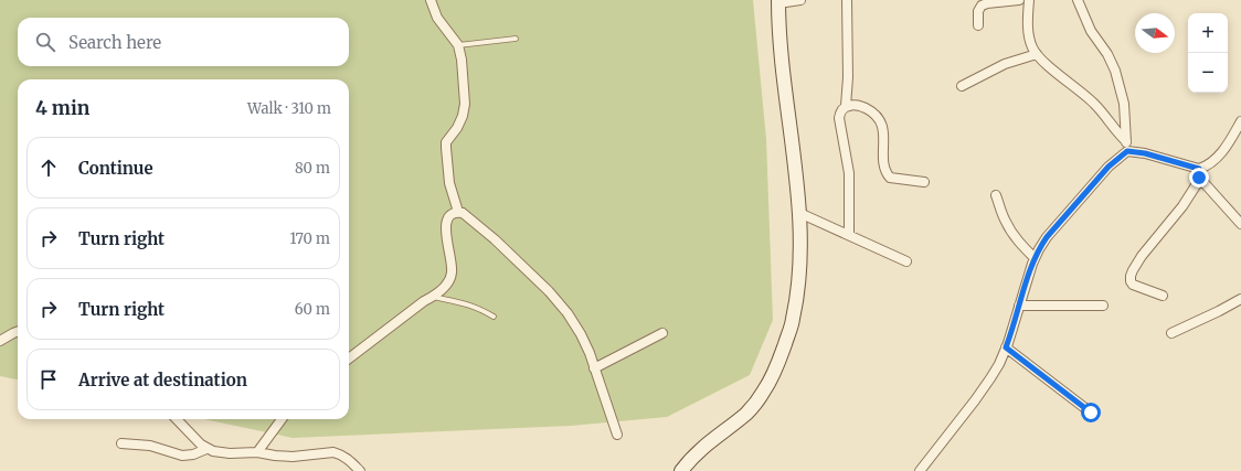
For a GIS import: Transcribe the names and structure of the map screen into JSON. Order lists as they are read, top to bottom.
{
  "north": "right",
  "page": {
    "map_buttons": ["+", "−"],
    "search": "Search here",
    "heading": ["4 min", "Walk · 310 m"],
    "list": [
      ["Continue", "80 m"],
      ["Turn right", "170 m"],
      ["Turn right", "60 m"],
      "Arrive at destination"
    ]
  }
}
